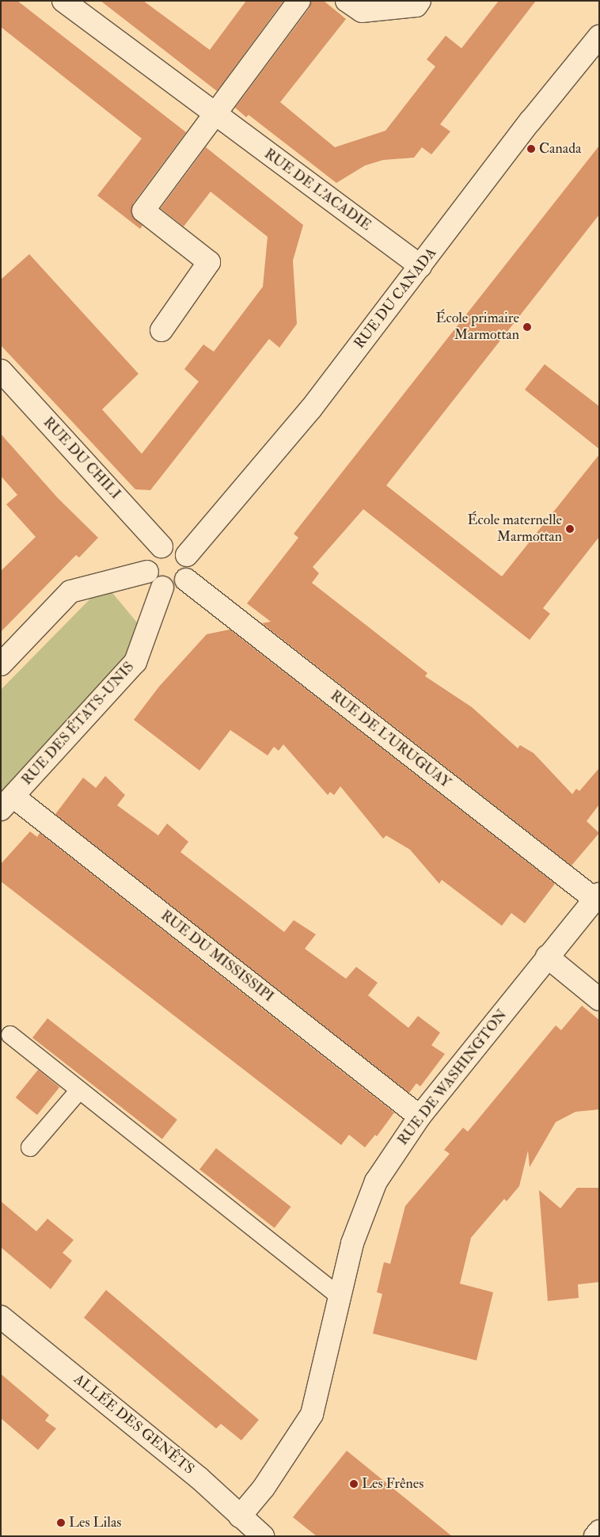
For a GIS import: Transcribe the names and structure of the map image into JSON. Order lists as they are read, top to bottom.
{
  "streets": {
    "street": [
      "RUE DE L'ACADIE",
      "RUE DU CANADA",
      "RUE DU CHILI",
      "RUE DES ÉTATS-UNIS",
      "RUE DE L'URUGUAY",
      "RUE DU MISSISSIPI",
      "RUE DE WASHINGTON",
      "ALLÉE DES GENÊTS"
    ]
  },
  "crossings": [
    ["RUE DE L'ACADIE", "RUE DU CANADA"],
    ["RUE DU CANADA", "RUE DU CHILI"],
    ["RUE DU CANADA", "RUE DES ÉTATS-UNIS"],
    ["RUE DU CANADA", "RUE DE L'URUGUAY"],
    ["RUE DU CHILI", "RUE DES ÉTATS-UNIS"],
    ["RUE DU CHILI", "RUE DE L'URUGUAY"],
    ["RUE DES ÉTATS-UNIS", "RUE DE L'URUGUAY"],
    ["RUE DES ÉTATS-UNIS", "RUE DU MISSISSIPI"],
    ["RUE DE L'URUGUAY", "RUE DE WASHINGTON"],
    ["RUE DU MISSISSIPI", "RUE DE WASHINGTON"],
    ["RUE DE WASHINGTON", "ALLÉE DES GENÊTS"]
  ],
  "places": [
    "Canada",
    "École primaire Marmottan",
    "École maternelle Marmottan",
    "Les Frênes",
    "Les Lilas"
  ]
}
